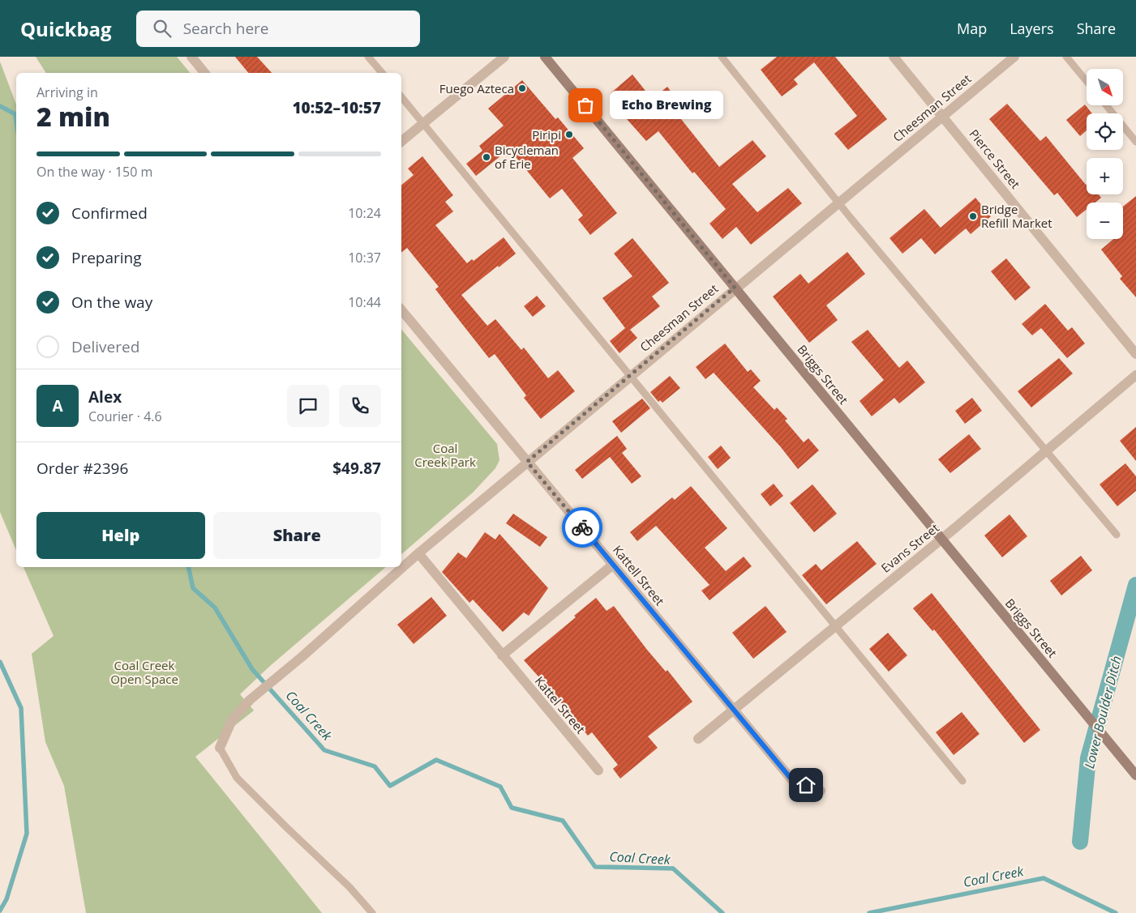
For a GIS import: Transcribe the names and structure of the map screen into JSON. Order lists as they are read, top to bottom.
{
  "streets": {
    "street": [
      "Cheesman Street",
      "Pierce Street",
      "Briggs Street",
      "Evans Street",
      "Kattell Street",
      "Kattel Street"
    ]
  },
  "crossings": [
    ["Cheesman Street", "Pierce Street"],
    ["Cheesman Street", "Briggs Street"],
    ["Cheesman Street", "Kattell Street"],
    ["Cheesman Street", "Kattel Street"],
    ["Briggs Street", "Evans Street"],
    ["Evans Street", "Kattell Street"]
  ],
  "water": ["Lower Boulder Ditch", "Coal Creek"],
  "parks": ["Coal Creek Park", "Coal Creek Open Space"],
  "places": [
    "Fuego Azteca",
    "Echo Brewing",
    "Piripi",
    "Bicycleman of Erie",
    "Bridge Refill Market"
  ],
  "north": "bottom right",
  "page": {
    "header": "Quickbag",
    "search": "Search here",
    "nav": ["Map", "Layers", "Share"],
    "map_buttons": ["+", "−"],
    "heading": ["2 min", "Arriving in", "10:52–10:57"],
    "panel": [
      "Alex",
      "Courier · 4.6",
      "Order #2396",
      "$49.87"
    ],
    "bubble": "Echo Brewing",
    "bar": "On the way · 150 m",
    "list": [
      ["Confirmed", "10:24"],
      ["Preparing", "10:37"],
      ["On the way", "10:44"],
      "Delivered"
    ],
    "round": "A",
    "buttons": ["Help", "Share"]
  }
}
